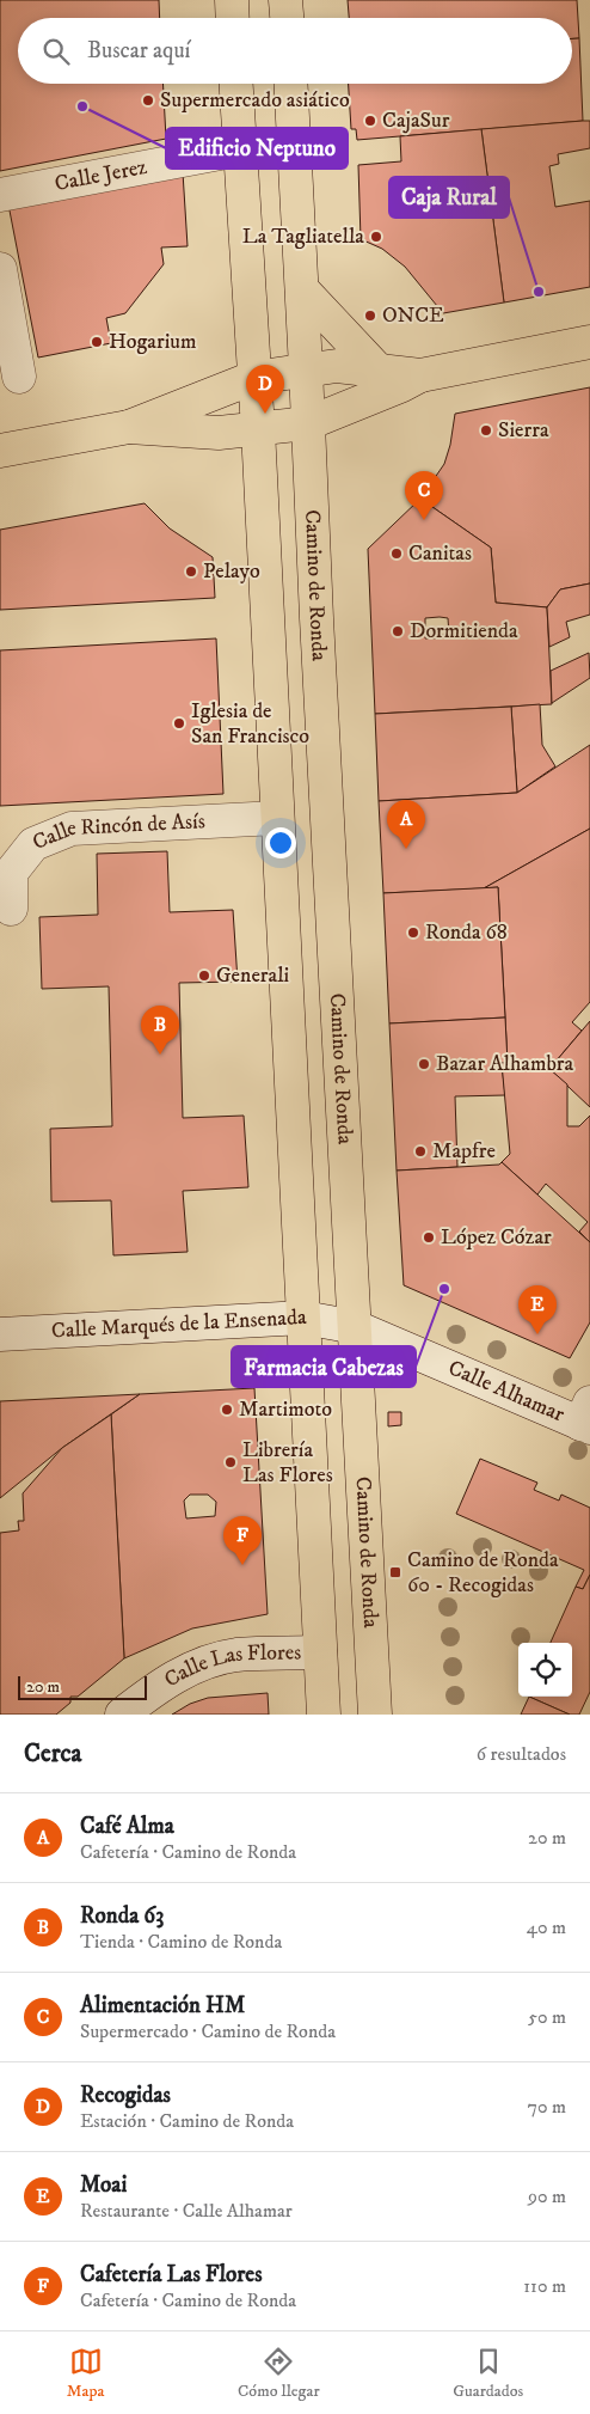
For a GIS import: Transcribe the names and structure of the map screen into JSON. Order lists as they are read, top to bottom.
{
  "streets": {
    "main road": ["Camino de Ronda"],
    "street": [
      "Calle Jerez",
      "Calle Rincón de Asís",
      "Calle Marqués de la Ensenada",
      "Calle Alhamar",
      "Calle Las Flores"
    ]
  },
  "crossings": [
    ["Camino de Ronda", "Calle Marqués de la Ensenada"],
    ["Camino de Ronda", "Calle Alhamar"],
    ["Calle Marqués de la Ensenada", "Calle Alhamar"]
  ],
  "places": {
    "other": [
      "Supermercado asiático",
      "Edificio Neptuno",
      "CajaSur",
      "La Tagliatella",
      "Caja Rural",
      "ONCE",
      "Hogarium",
      "Sierra",
      "Canitas",
      "Pelayo",
      "Dormitienda",
      "Iglesia de San Francisco",
      "Ronda 68",
      "Generali",
      "Bazar Alhambra",
      "Mapfre",
      "López Cózar",
      "Farmacia Cabezas",
      "Martimoto",
      "Librería Las Flores"
    ],
    "transit": ["Camino de Ronda 60 - Recogidas"]
  },
  "scale_bar": "20 m",
  "page": {
    "search": "Buscar aquí",
    "pins": [
      "D",
      "C",
      "A",
      "B",
      "E",
      "F"
    ],
    "scale": "20 m",
    "heading": ["Cerca", "6 resultados"],
    "list": [
      {
        "mark": "A",
        "name": "Café Alma",
        "note": "Cafetería · Camino de Ronda",
        "value": "20 m"
      },
      {
        "mark": "B",
        "name": "Ronda 63",
        "note": "Tienda · Camino de Ronda",
        "value": "40 m"
      },
      {
        "mark": "C",
        "name": "Alimentación HM",
        "note": "Supermercado · Camino de Ronda",
        "value": "50 m"
      },
      {
        "mark": "D",
        "name": "Recogidas",
        "note": "Estación · Camino de Ronda",
        "value": "70 m"
      },
      {
        "mark": "E",
        "name": "Moai",
        "note": "Restaurante · Calle Alhamar",
        "value": "90 m"
      },
      {
        "mark": "F",
        "name": "Cafetería Las Flores",
        "note": "Cafetería · Camino de Ronda",
        "value": "110 m"
      }
    ],
    "nav": ["Mapa", "Cómo llegar", "Guardados"]
  }
}
